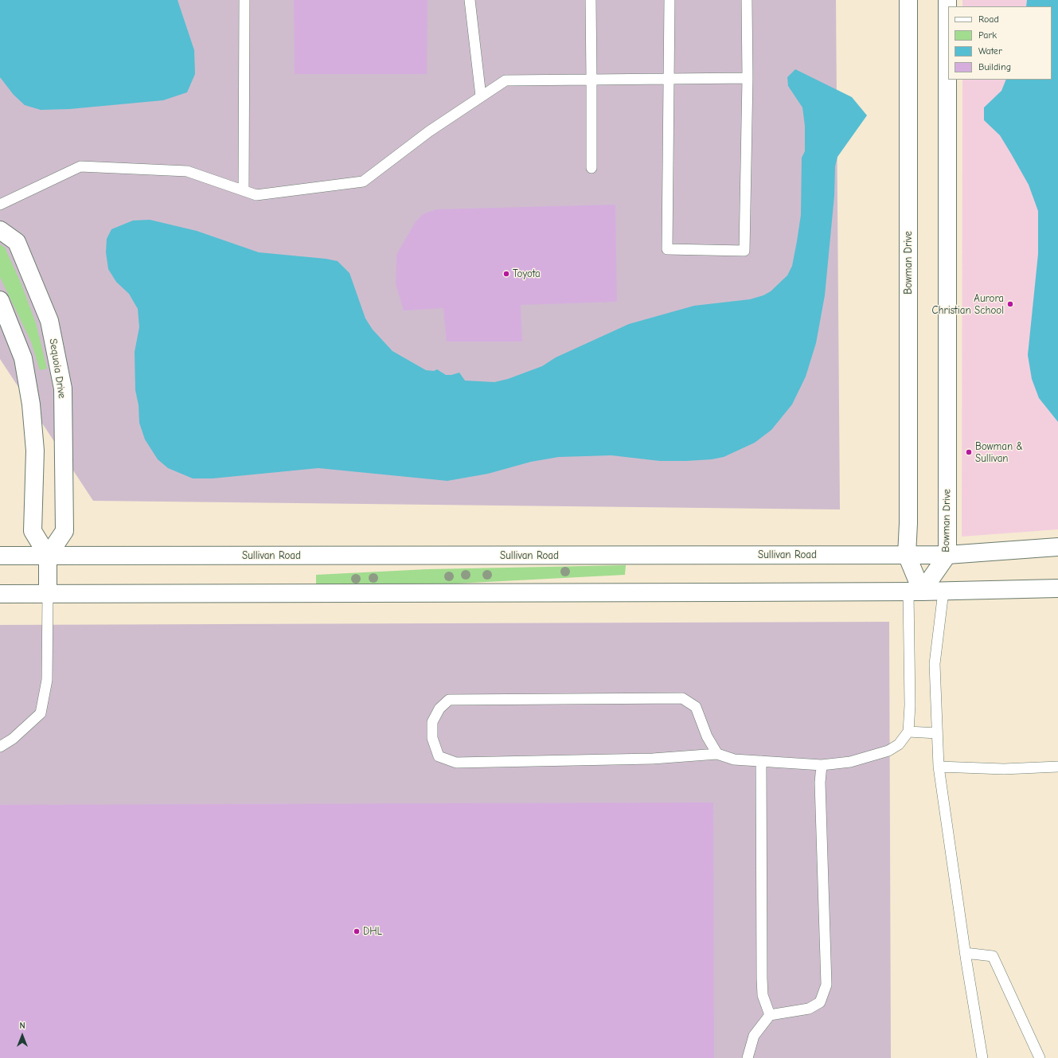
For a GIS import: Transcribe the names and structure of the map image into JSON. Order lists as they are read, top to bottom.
{
  "streets": {
    "street": ["Bowman Drive", "Sequoia Drive", "Sullivan Road"]
  },
  "crossings": [
    ["Bowman Drive", "Sullivan Road"],
    ["Sequoia Drive", "Sullivan Road"]
  ],
  "places": [
    "Toyota",
    "Aurora Christian School",
    "Bowman & Sullivan",
    "DHL"
  ],
  "legend": [
    "Road",
    "Park",
    "Water",
    "Building"
  ],
  "north": "top"
}
